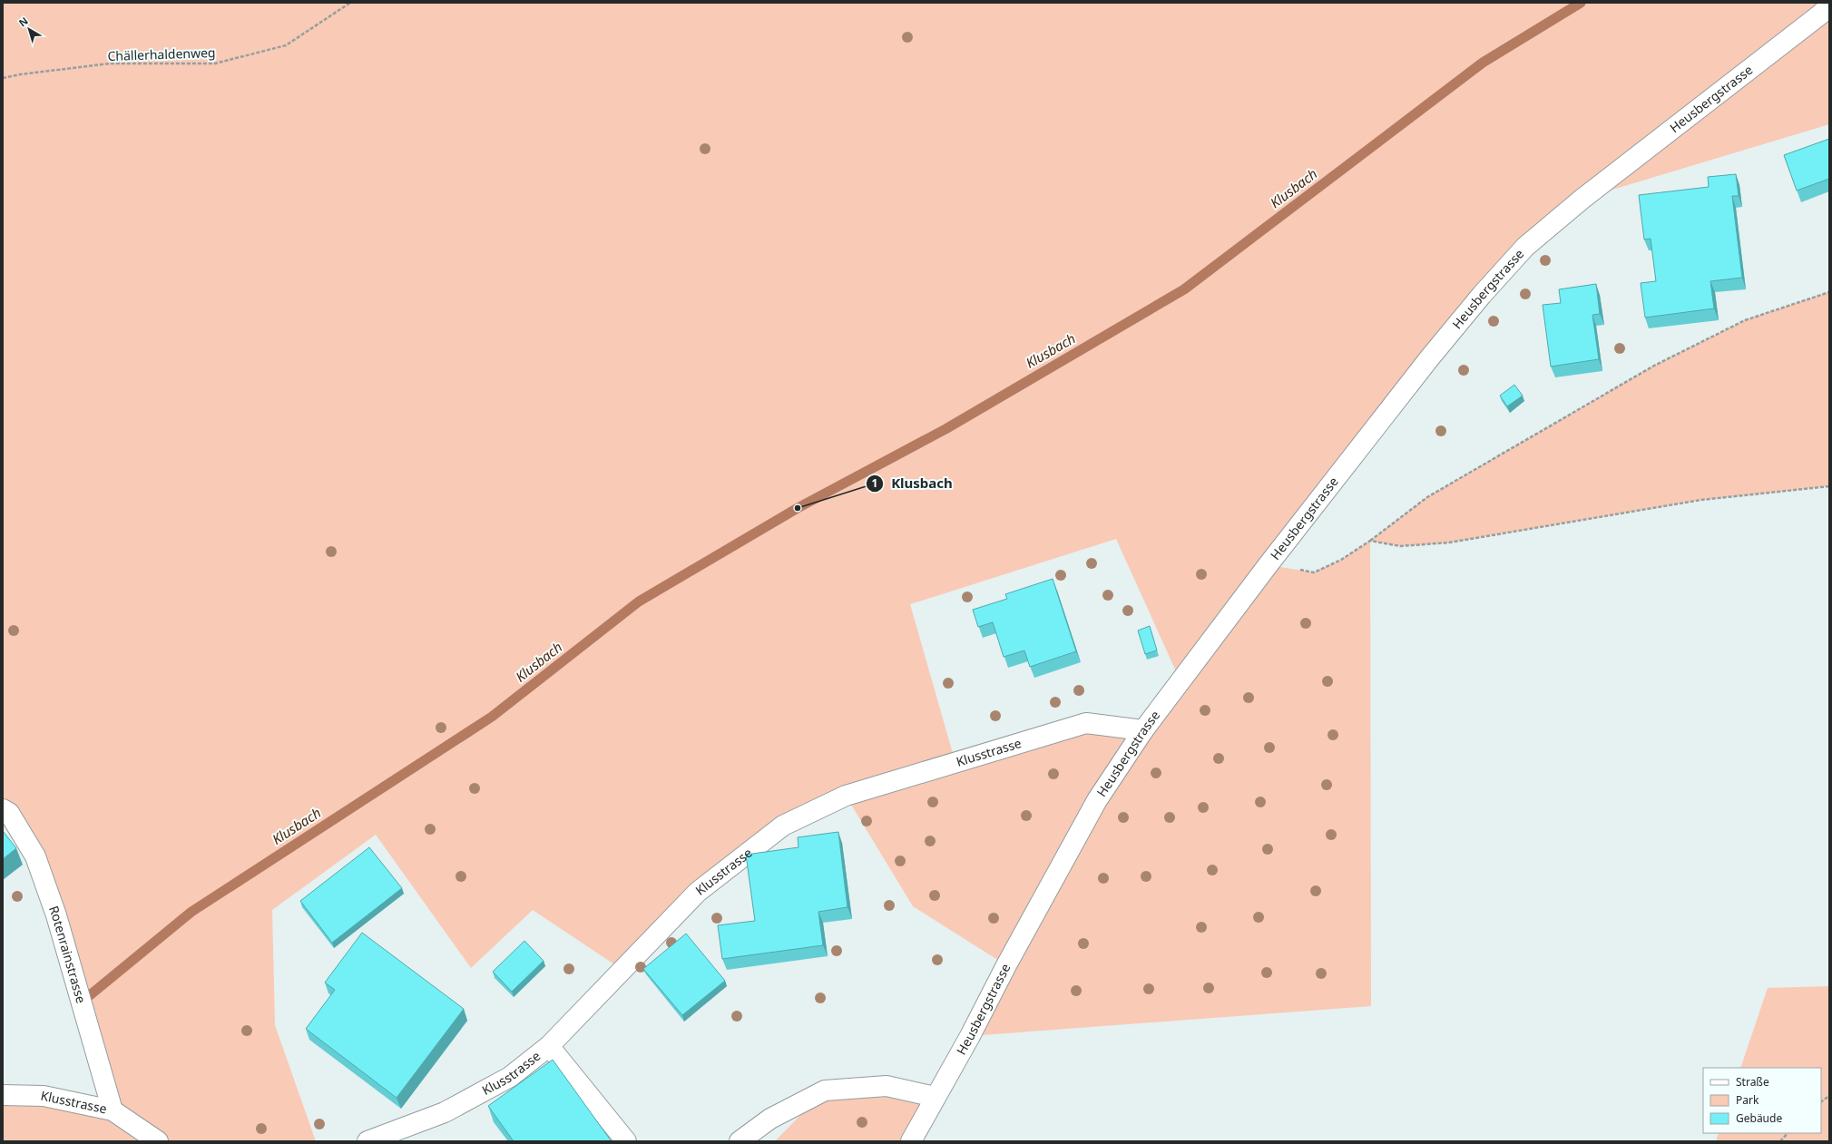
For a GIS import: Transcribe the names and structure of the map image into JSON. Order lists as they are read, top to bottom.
{
  "streets": {
    "street": ["Heusbergstrasse", "Klusstrasse", "Rotenrainstrasse"],
    "path": ["Chällerhaldenweg"]
  },
  "crossings": [
    ["Heusbergstrasse", "Klusstrasse"],
    ["Klusstrasse", "Rotenrainstrasse"]
  ],
  "water": ["Klusbach"],
  "places": ["Klusbach"],
  "legend": ["Straße", "Park", "Gebäude"],
  "north": "top left"
}
